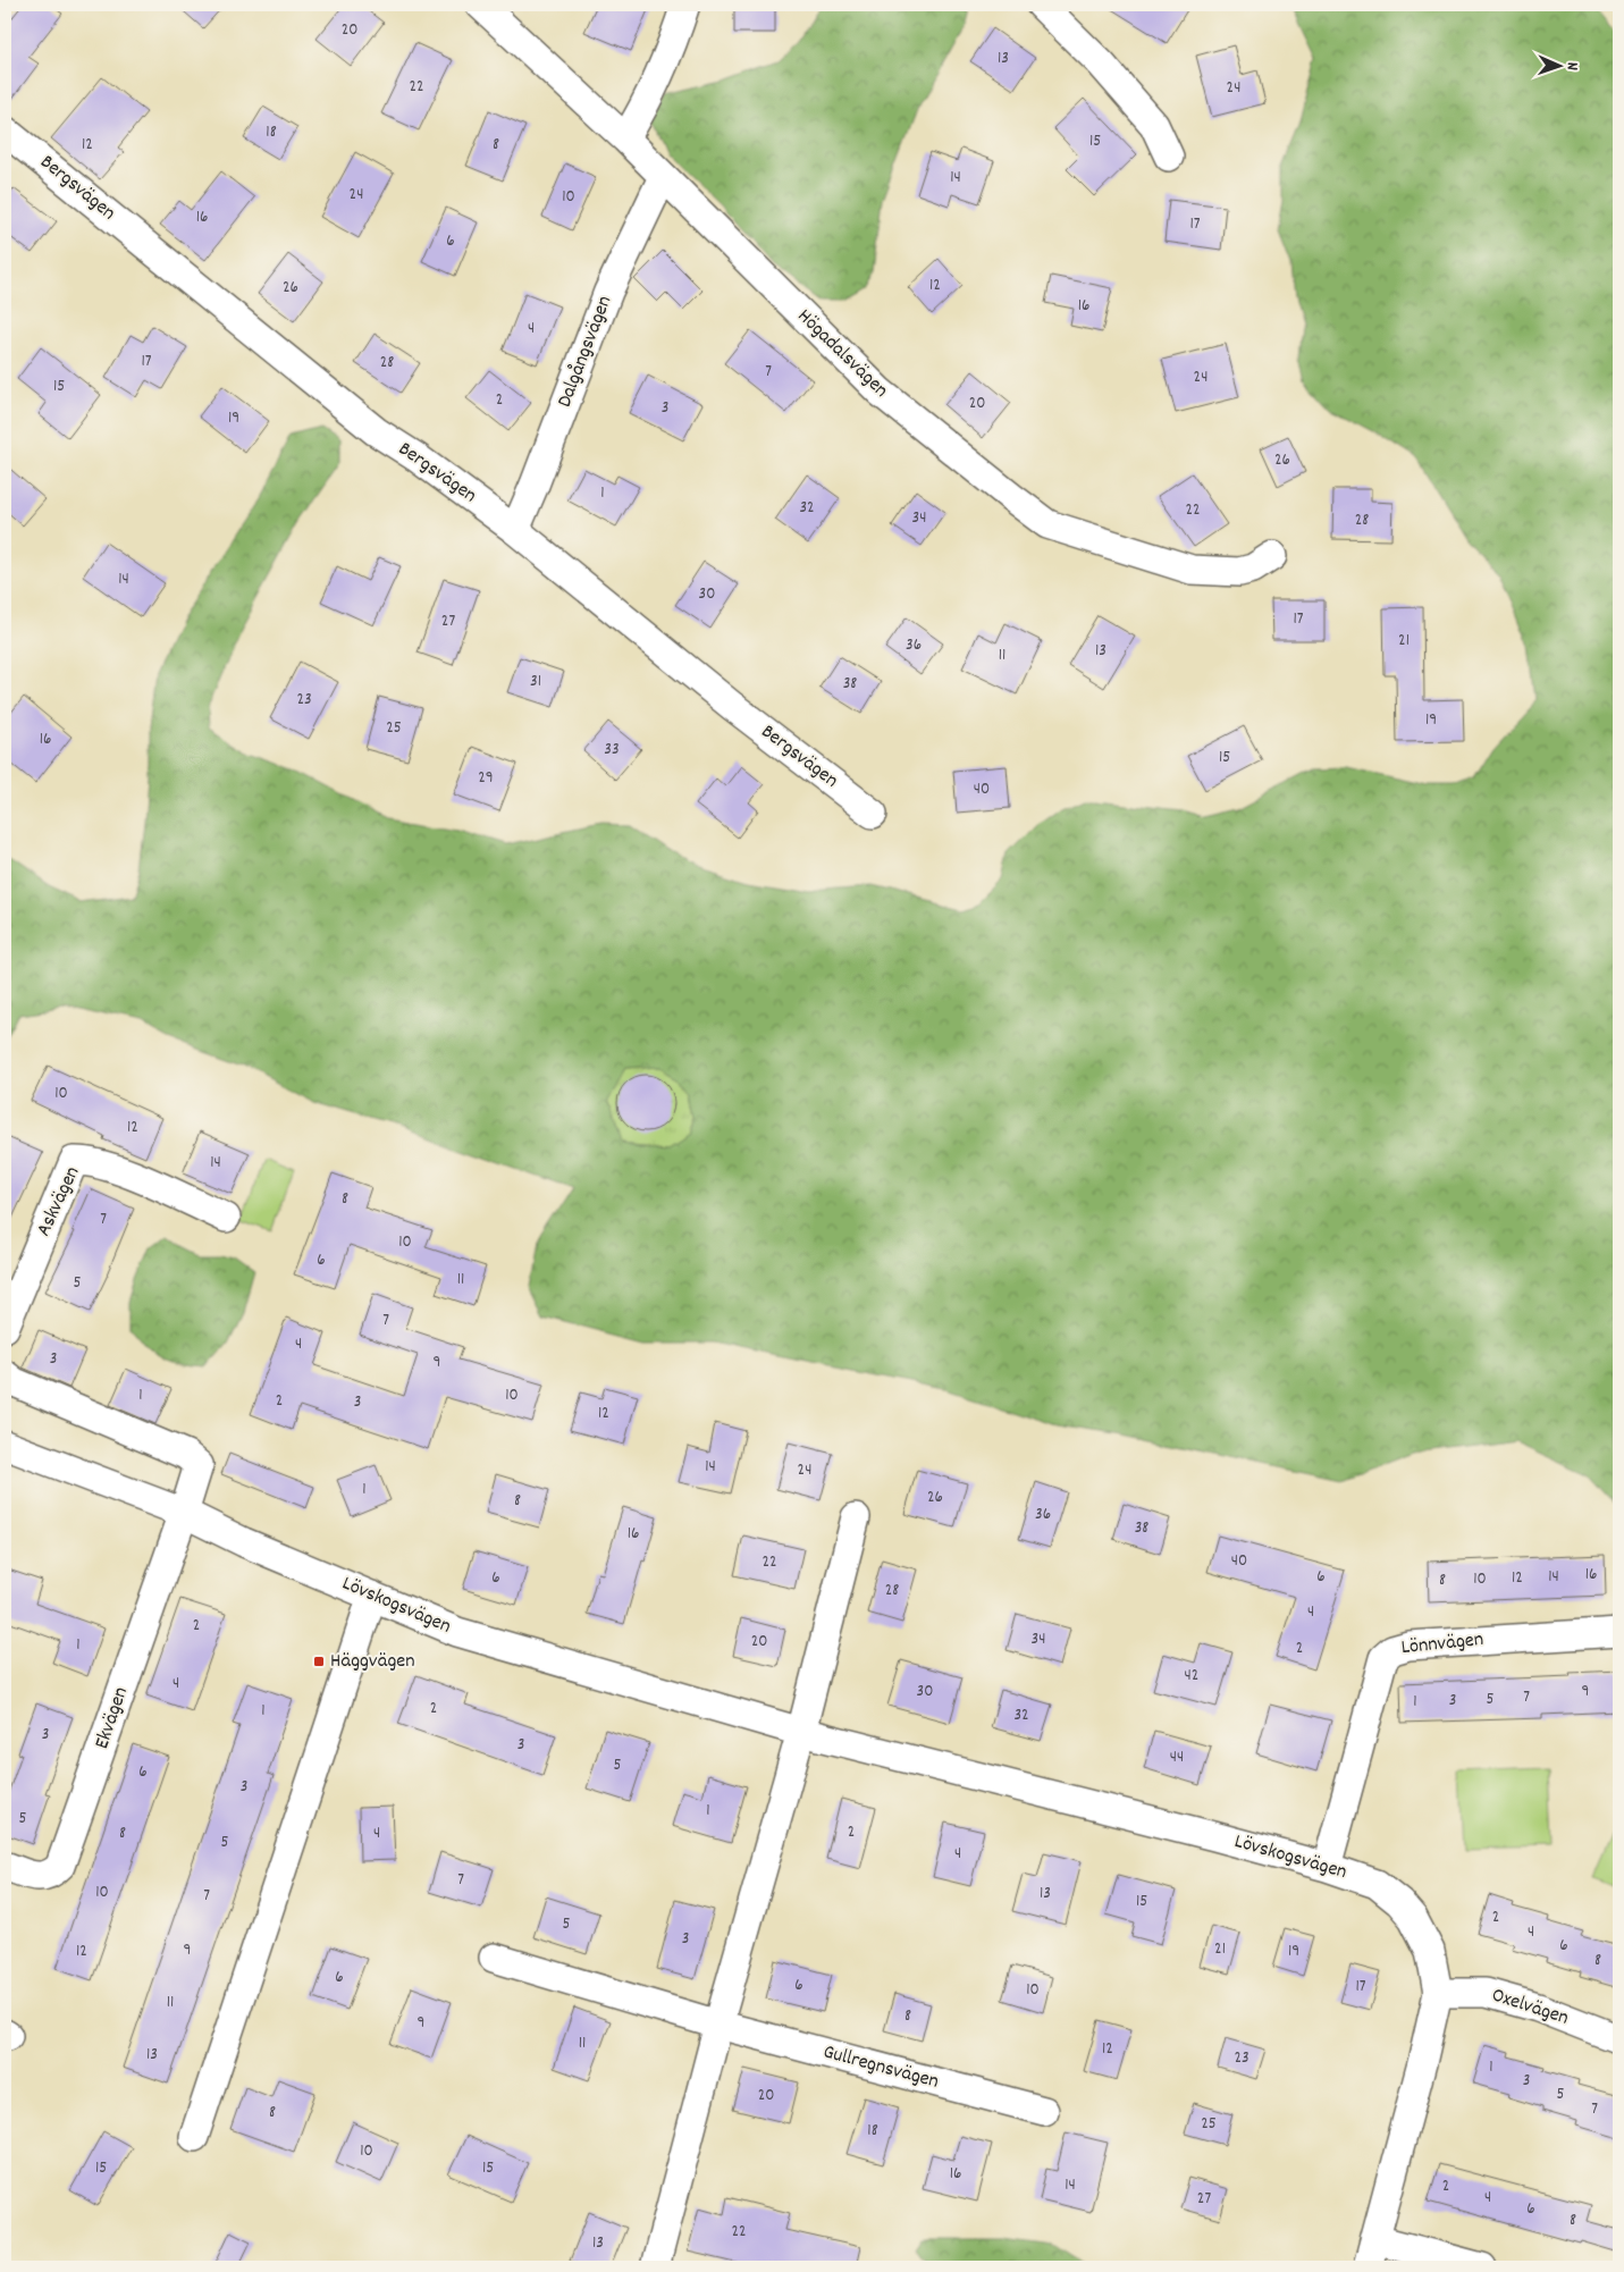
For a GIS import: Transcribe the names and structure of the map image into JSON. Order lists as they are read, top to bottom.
{
  "streets": {
    "street": [
      "Bergsvägen",
      "Dalgångsvägen",
      "Högadalsvägen",
      "Askvägen",
      "Lövskogsvägen",
      "Lönnvägen",
      "Ekvägen",
      "Oxelvägen",
      "Gullregnsvägen"
    ]
  },
  "crossings": [
    ["Bergsvägen", "Dalgångsvägen"],
    ["Dalgångsvägen", "Högadalsvägen"],
    ["Lövskogsvägen", "Lönnvägen"],
    ["Lövskogsvägen", "Ekvägen"],
    ["Lövskogsvägen", "Oxelvägen"]
  ],
  "places": {
    "transit": ["Häggvägen"]
  },
  "house_numbers": [
    "20",
    "13",
    "22",
    "24",
    "18",
    "15",
    "12",
    "8",
    "14",
    "24",
    "10",
    "16",
    "17",
    "6",
    "12",
    "26",
    "16",
    "4",
    "17",
    "28",
    "7",
    "24",
    "15",
    "2",
    "20",
    "3",
    "19",
    "26",
    "1",
    "32",
    "22",
    "34",
    "28",
    "14",
    "30",
    "17",
    "27",
    "21",
    "36",
    "13",
    "11",
    "31",
    "38",
    "23",
    "19",
    "25",
    "16",
    "33",
    "15",
    "29",
    "40",
    "10",
    "12",
    "14",
    "8",
    "7",
    "10",
    "6",
    "11",
    "5",
    "7",
    "4",
    "3",
    "9",
    "1",
    "10",
    "2",
    "3",
    "12",
    "14",
    "24",
    "1",
    "26",
    "8",
    "36",
    "38",
    "16",
    "40",
    "22",
    "16",
    "6",
    "14",
    "6",
    "12",
    "10",
    "8",
    "28",
    "4",
    "2",
    "34",
    "20",
    "1",
    "2",
    "42",
    "4",
    "30",
    "9",
    "7",
    "5",
    "3",
    "1",
    "2",
    "1",
    "32",
    "3",
    "3",
    "44",
    "5",
    "6",
    "3",
    "1",
    "5",
    "2",
    "8",
    "4",
    "5",
    "4",
    "7",
    "10",
    "13",
    "7",
    "15",
    "2",
    "5",
    "4",
    "3",
    "6",
    "21",
    "9",
    "12",
    "19",
    "8",
    "6",
    "6",
    "17",
    "10",
    "11",
    "8",
    "9",
    "11",
    "12",
    "13",
    "23",
    "1",
    "3",
    "5",
    "20",
    "7",
    "8",
    "25",
    "18",
    "10",
    "15",
    "15",
    "16",
    "14",
    "2",
    "4",
    "27",
    "6",
    "8",
    "22",
    "13"
  ],
  "north": "right"
}
